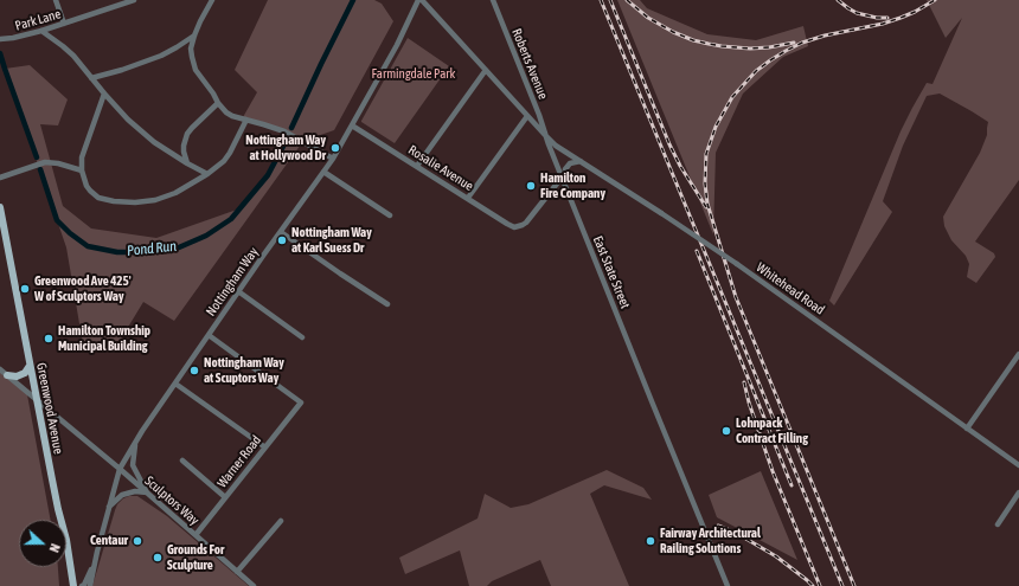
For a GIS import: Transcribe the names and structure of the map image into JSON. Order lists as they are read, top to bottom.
{
  "streets": {
    "main road": ["Greenwood Avenue"],
    "street": [
      "Park Lane",
      "Roberts Avenue",
      "Rosalie Avenue",
      "East State Street",
      "Nottingham Way",
      "Whitehead Road",
      "Warner Road",
      "Sculptors Way"
    ]
  },
  "crossings": [
    ["Roberts Avenue", "East State Street"],
    ["Roberts Avenue", "Whitehead Road"],
    ["Rosalie Avenue", "East State Street"],
    ["Rosalie Avenue", "Nottingham Way"],
    ["East State Street", "Nottingham Way"],
    ["East State Street", "Whitehead Road"],
    ["Nottingham Way", "Warner Road"],
    ["Nottingham Way", "Sculptors Way"],
    ["Greenwood Avenue", "Sculptors Way"],
    ["Warner Road", "Sculptors Way"]
  ],
  "water": ["Pond Run"],
  "parks": ["Farmingdale Park"],
  "places": [
    "Nottingham Way at Hollywood Dr",
    "Hamilton Fire Company",
    "Nottingham Way at Karl Suess Dr",
    "Greenwood Ave 425' W of Sculptors Way",
    "Hamilton Township Municipal Building",
    "Nottingham Way at Scuptors Way",
    "Lohnpack Contract Filling",
    "Centaur",
    "Fairway Architectural Railing Solutions",
    "Grounds For Sculpture"
  ],
  "north": "right"
}
